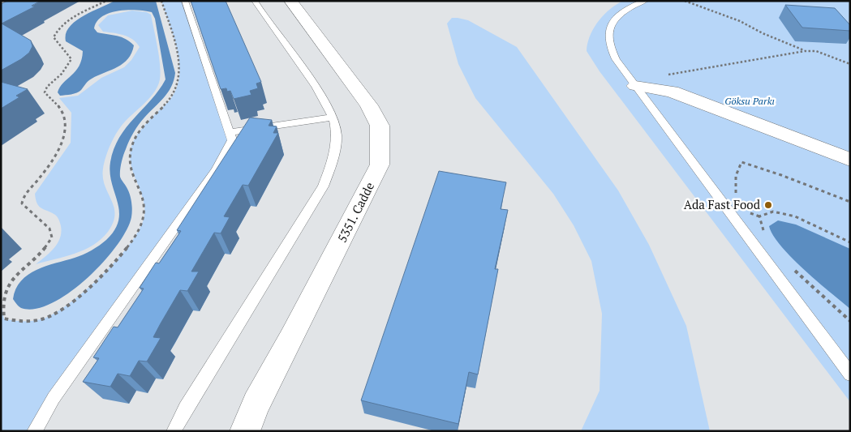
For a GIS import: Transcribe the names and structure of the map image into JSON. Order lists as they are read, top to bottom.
{
  "streets": {
    "street": ["5351. Cadde"]
  },
  "parks": ["Göksu Parkı"],
  "places": ["Ada Fast Food"]
}
